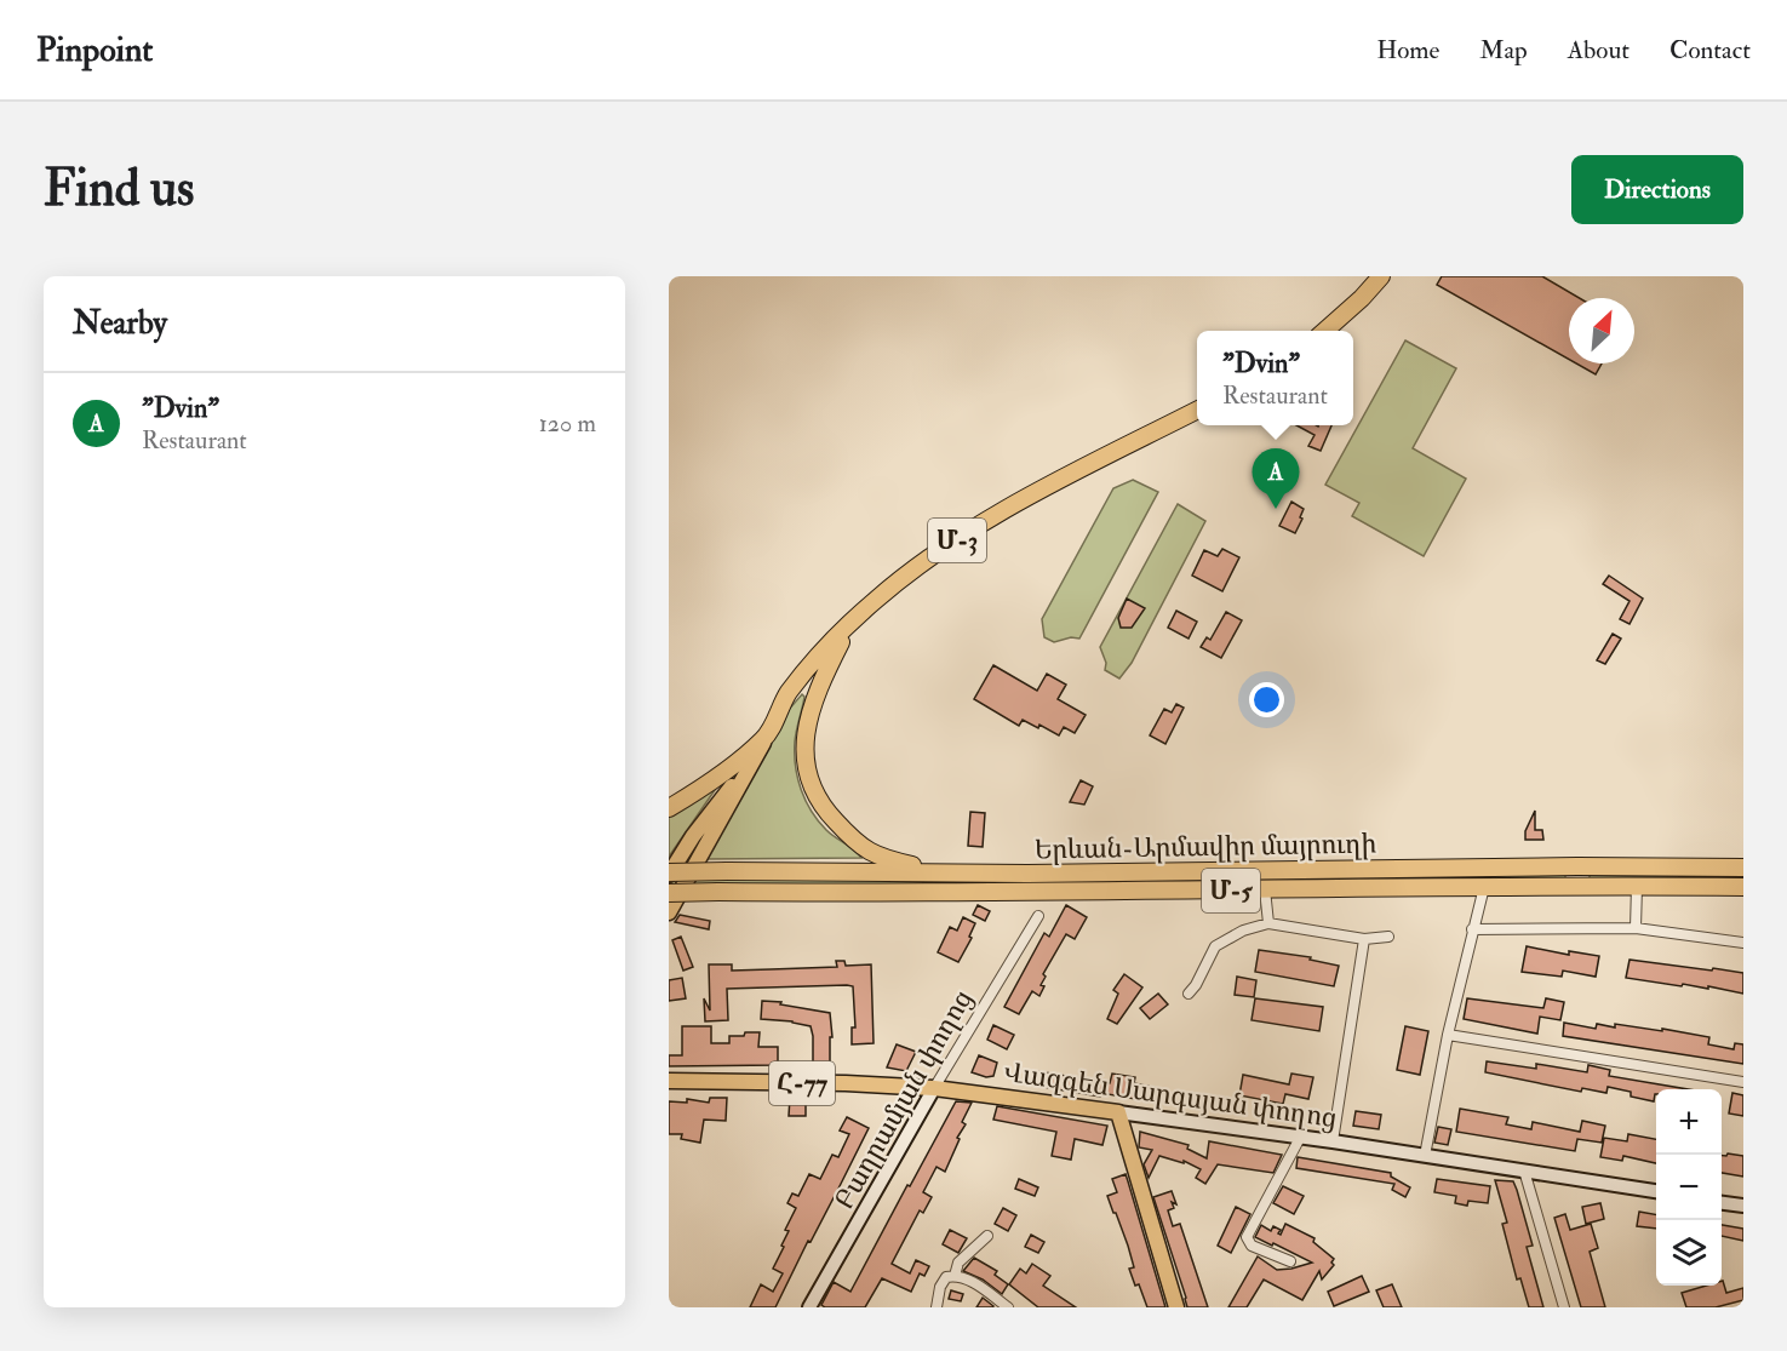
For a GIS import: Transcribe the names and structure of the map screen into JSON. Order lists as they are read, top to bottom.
{
  "streets": {
    "highway": ["Մ-3", "Երևան-Արմավիր մայրուղի", "Մ-5"],
    "main road": ["Հ-77", "Վազգեն Սարգսյան փողոց"],
    "street": ["Բաղրամյան փողոց"]
  },
  "crossings": [
    ["Մ-3", "Երևան-Արմավիր մայրուղի"],
    ["Վազգեն Սարգսյան փողոց", "Բաղրամյան փողոց"]
  ],
  "north": "top right",
  "page": {
    "header": "Pinpoint",
    "nav": [
      "Home",
      "Map",
      "About",
      "Contact"
    ],
    "buttons": "Directions",
    "title": "Find us",
    "heading": "Nearby",
    "popup": ["\"Dvin\"", "Restaurant"],
    "list": [
      {
        "mark": "A",
        "name": "\"Dvin\"",
        "note": "Restaurant",
        "value": "120 m"
      }
    ],
    "pins": "A",
    "map_buttons": ["+", "−"]
  }
}
